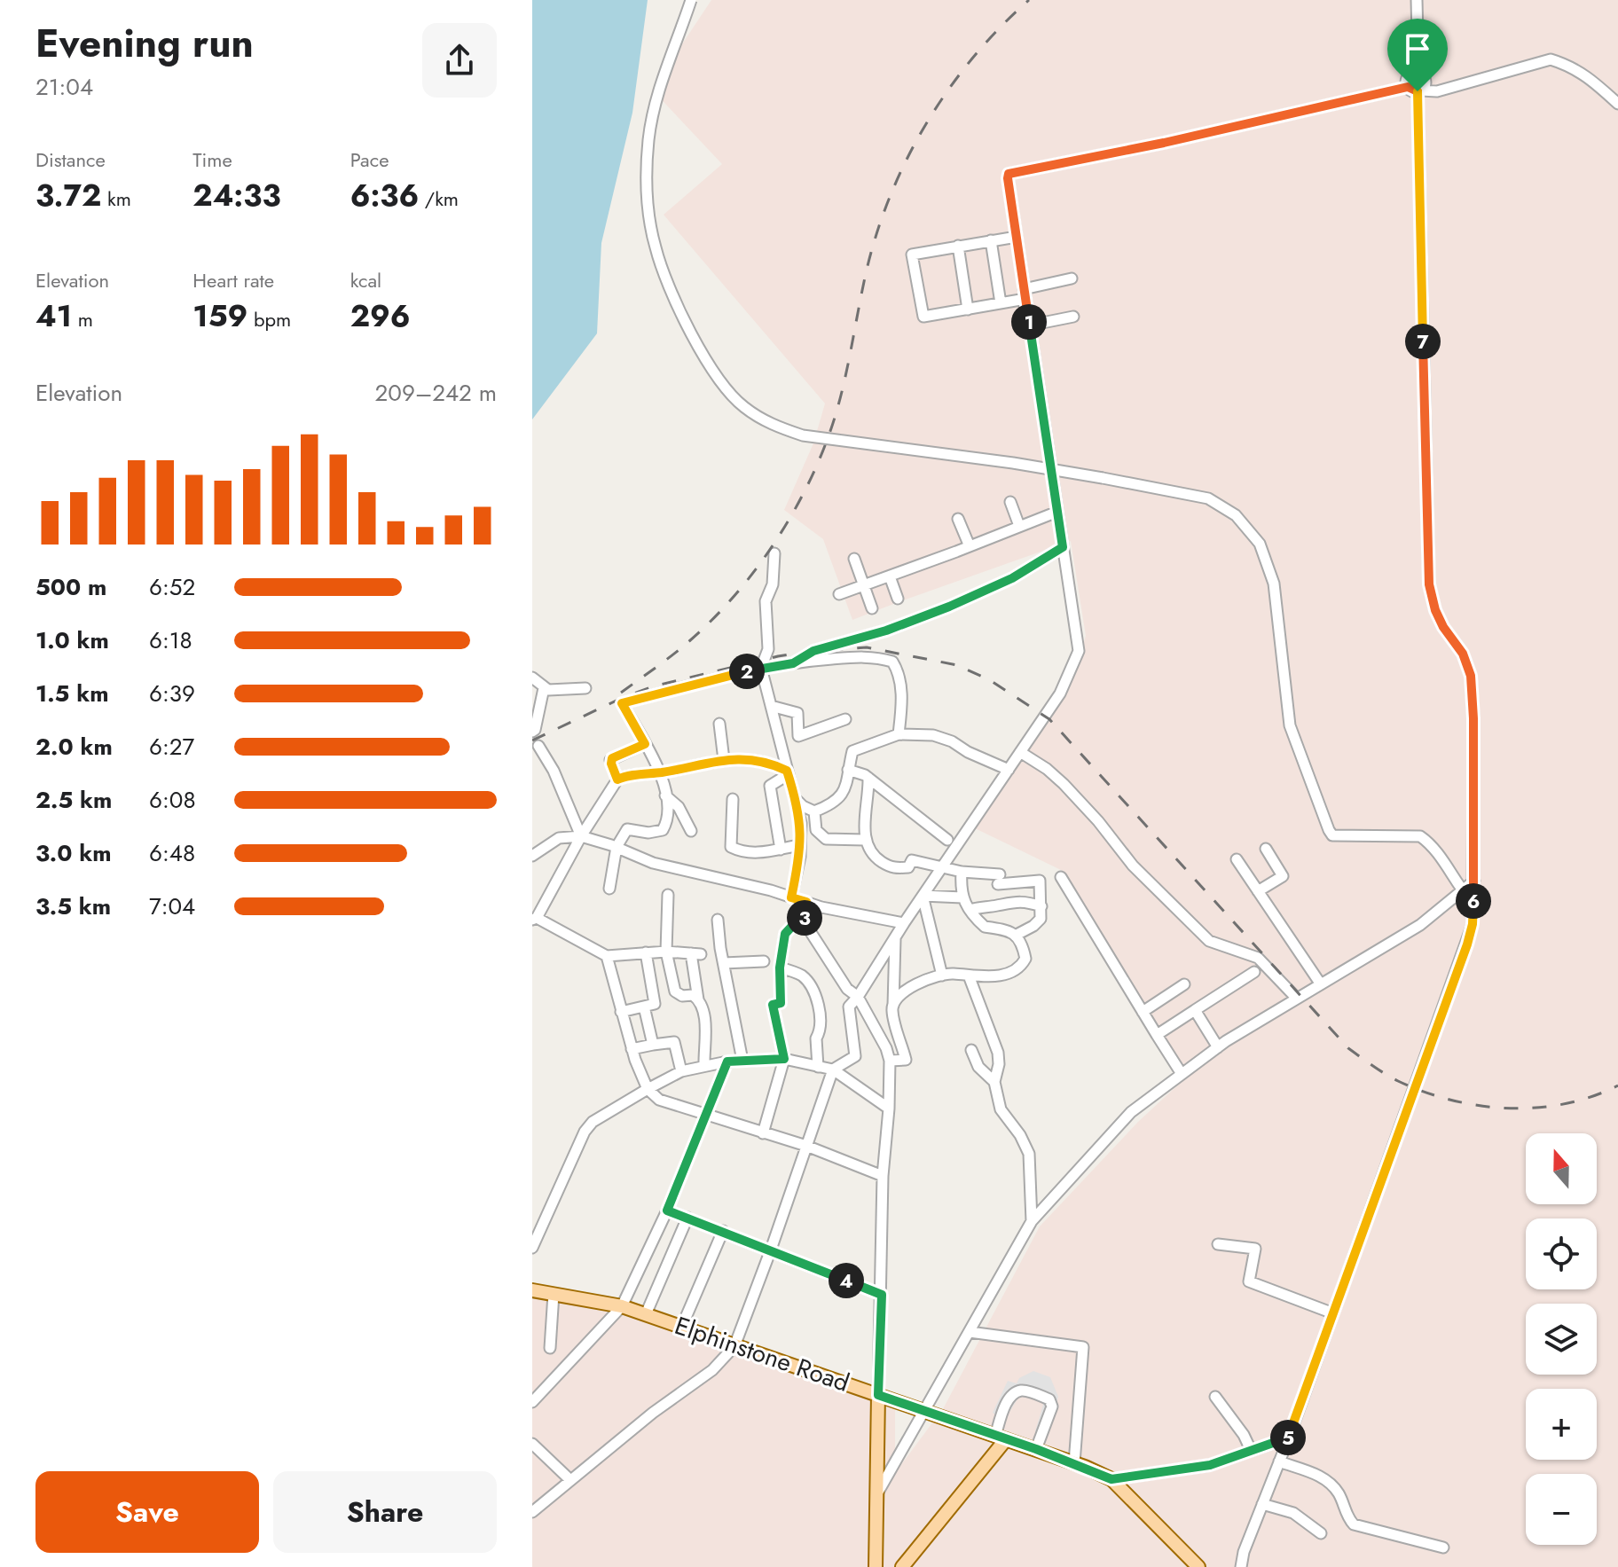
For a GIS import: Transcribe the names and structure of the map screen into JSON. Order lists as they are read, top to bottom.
{
  "streets": {
    "main road": ["Elphinstone Road"]
  },
  "north": "top",
  "page": {
    "heading": ["Evening run", "21:04"],
    "stats": [
      ["Distance", "3.72 km"],
      ["Time", "24:33"],
      ["Pace", "6:36 /km"],
      ["Elevation", "41 m"],
      ["Heart rate", "159 bpm"],
      ["kcal", "296"]
    ],
    "pins": [
      "1",
      "7",
      "2",
      "6",
      "3",
      "4",
      "5"
    ],
    "chart": ["Elevation", "209–242 m"],
    "list": [
      {
        "name": "500 m",
        "note": "6:52"
      },
      {
        "name": "1.0 km",
        "note": "6:18"
      },
      {
        "name": "1.5 km",
        "note": "6:39"
      },
      {
        "name": "2.0 km",
        "note": "6:27"
      },
      {
        "name": "2.5 km",
        "note": "6:08"
      },
      {
        "name": "3.0 km",
        "note": "6:48"
      },
      {
        "name": "3.5 km",
        "note": "7:04"
      }
    ],
    "map_buttons": ["+", "−"],
    "buttons": ["Save", "Share"]
  }
}
